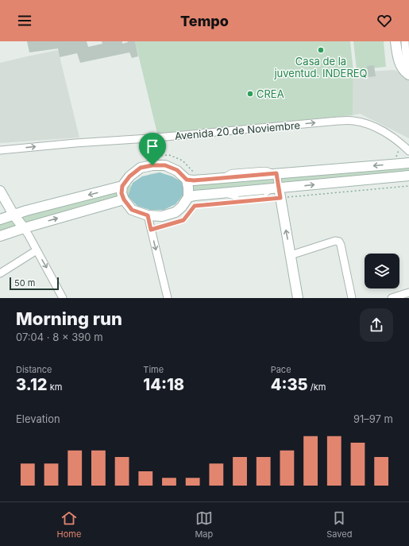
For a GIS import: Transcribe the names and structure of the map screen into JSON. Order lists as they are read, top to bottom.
{
  "streets": {
    "street": ["Avenida 20 de Noviembre"]
  },
  "one_way": ["Avenida 20 de Noviembre"],
  "places": ["Casa de la juventud. INDEREQ", "CREA"],
  "scale_bar": "50 m",
  "page": {
    "header": "Tempo",
    "scale": "50 m",
    "heading": ["Morning run", "07:04 · 8 × 390 m"],
    "stats": [
      ["Distance", "3.12 km"],
      ["Time", "14:18"],
      ["Pace", "4:35 /km"]
    ],
    "chart": ["Elevation", "91–97 m"],
    "tabs": ["Home", "Map", "Saved"]
  }
}
